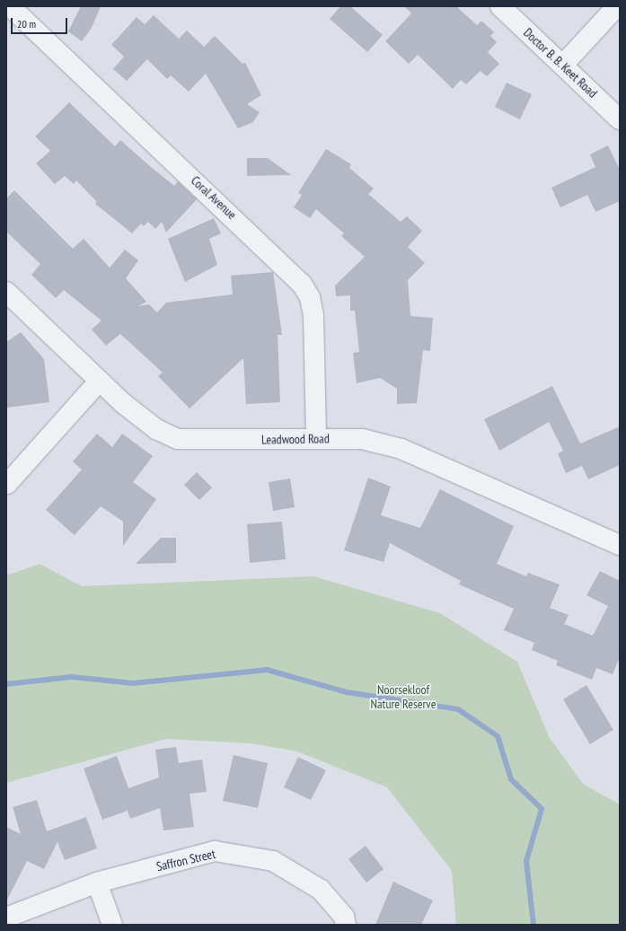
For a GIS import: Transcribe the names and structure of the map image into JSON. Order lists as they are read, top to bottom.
{
  "streets": {
    "street": [
      "Doctor B. B. Keet Road",
      "Coral Avenue",
      "Leadwood Road",
      "Saffron Street"
    ]
  },
  "crossings": [
    ["Coral Avenue", "Leadwood Road"]
  ],
  "parks": ["Noorsekloof Nature Reserve"],
  "scale_bar": "20 m"
}
